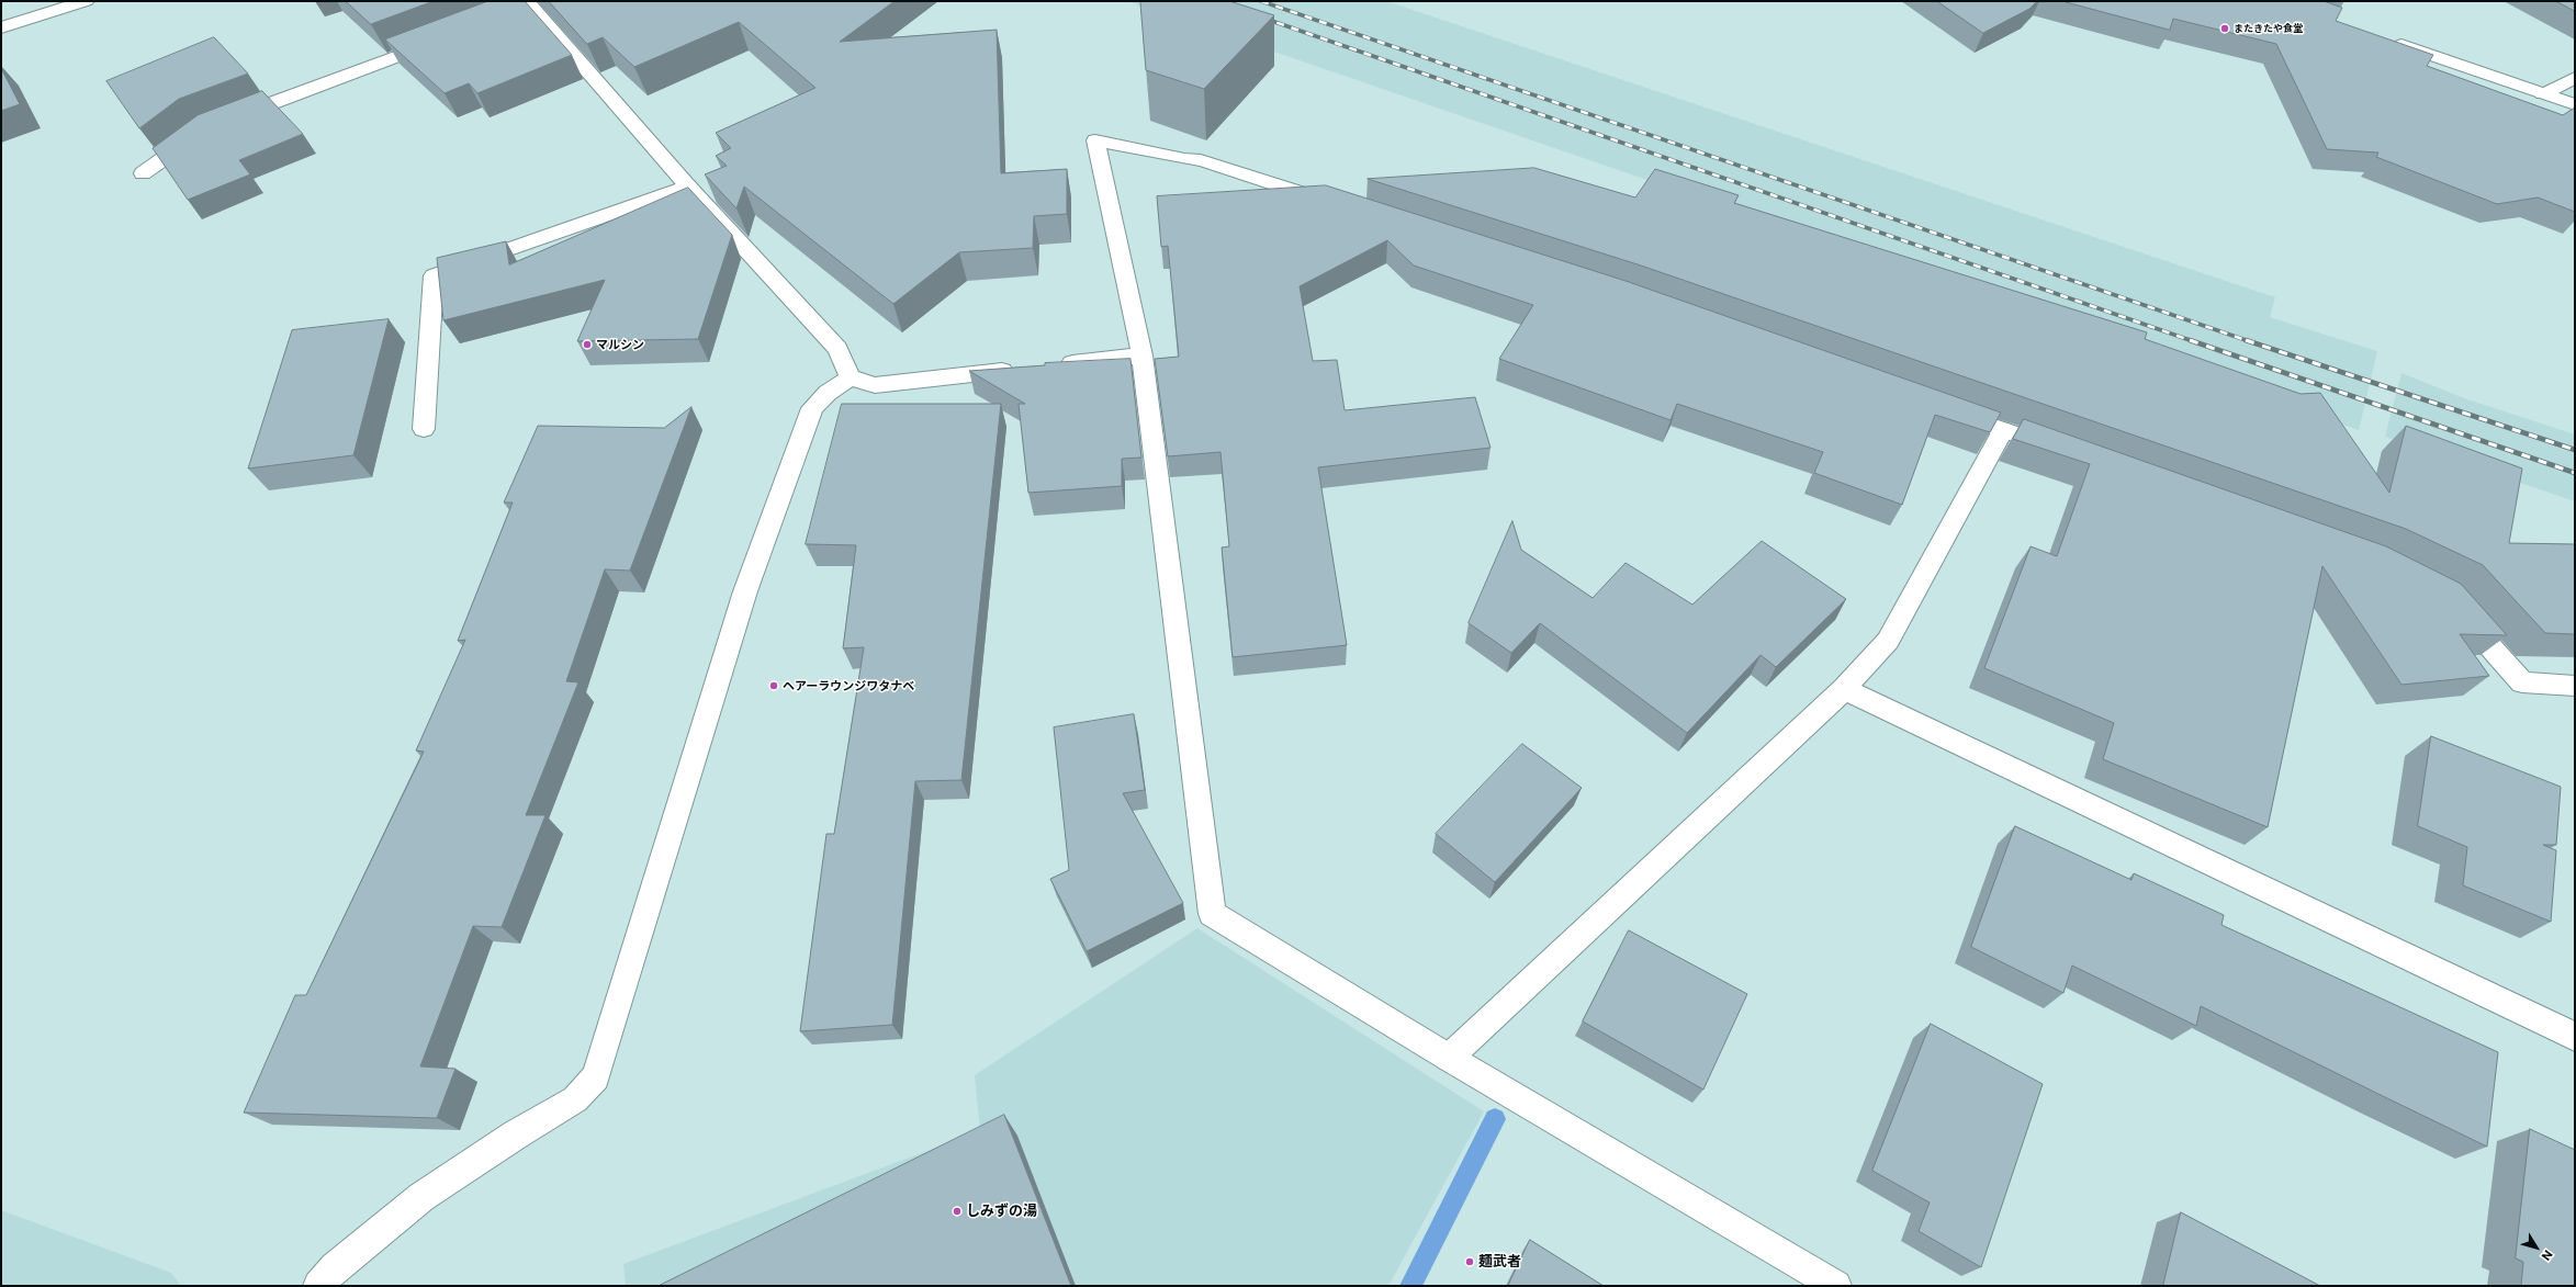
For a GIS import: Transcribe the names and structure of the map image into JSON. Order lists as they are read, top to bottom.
{
  "places": [
    "またきたや食堂",
    "マルシン",
    "ヘアーラウンジワタナベ",
    "しみずの湯",
    "麺武者"
  ],
  "north": "bottom right"
}
